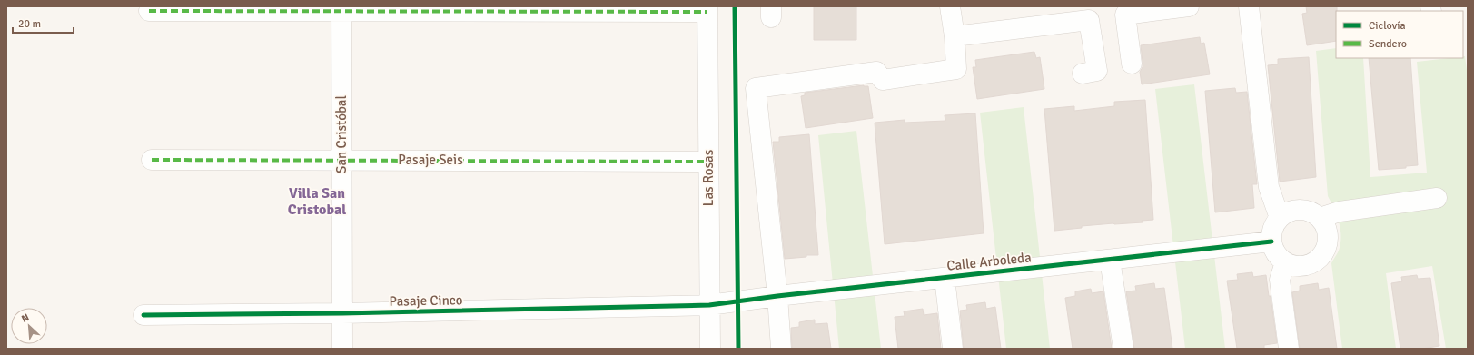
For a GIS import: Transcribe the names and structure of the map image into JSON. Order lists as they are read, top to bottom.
{
  "streets": {
    "street": [
      "San Cristóbal",
      "Pasaje Seis",
      "Las Rosas",
      "Calle Arboleda",
      "Pasaje Cinco"
    ]
  },
  "crossings": [
    ["San Cristóbal", "Pasaje Seis"],
    ["San Cristóbal", "Pasaje Cinco"],
    ["Pasaje Seis", "Las Rosas"],
    ["Las Rosas", "Calle Arboleda"],
    ["Las Rosas", "Pasaje Cinco"],
    ["Calle Arboleda", "Pasaje Cinco"]
  ],
  "districts": ["Villa San Cristobal"],
  "legend": ["Ciclovía", "Sendero"],
  "scale_bar": "20 m",
  "north": "top left"
}
